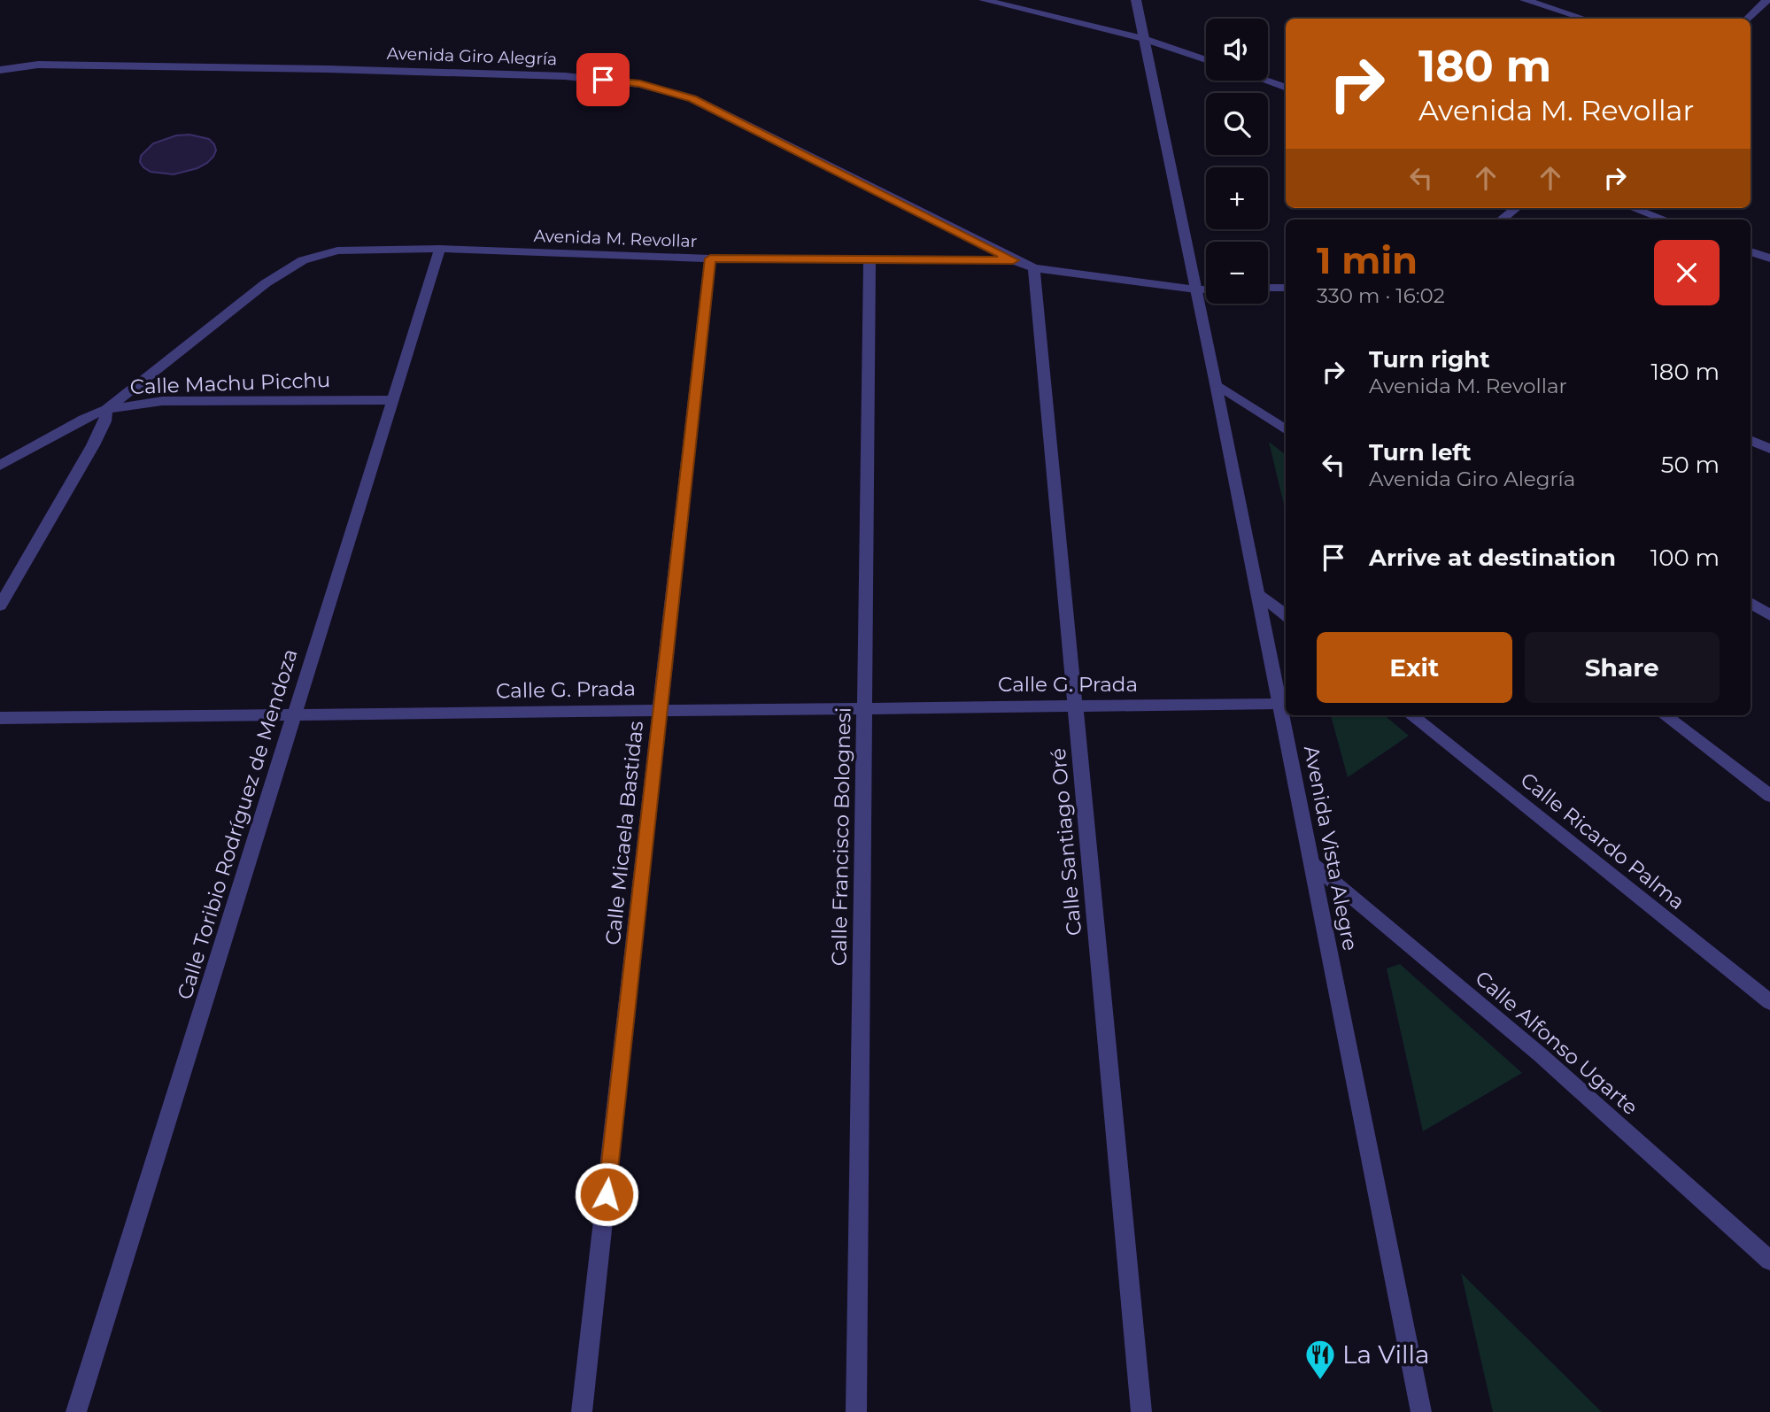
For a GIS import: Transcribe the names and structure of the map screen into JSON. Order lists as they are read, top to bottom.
{
  "streets": {
    "street": [
      "Avenida Giro Alegría",
      "Avenida M. Revollar",
      "Calle Machu Picchu",
      "Calle G. Prada",
      "Calle Toribio Rodríguez de Mendoza",
      "Calle Micaela Bastidas",
      "Calle Francisco Bolognesi",
      "Calle Ricardo Palma",
      "Calle Santiago Oré",
      "Avenida Vista Alegre",
      "Calle Alfonso Ugarte"
    ]
  },
  "crossings": [
    ["Avenida Giro Alegría", "Avenida M. Revollar"],
    ["Avenida Giro Alegría", "Calle Santiago Oré"],
    ["Avenida Giro Alegría", "Avenida Vista Alegre"],
    ["Avenida M. Revollar", "Calle Machu Picchu"],
    ["Avenida M. Revollar", "Calle Toribio Rodríguez de Mendoza"],
    ["Avenida M. Revollar", "Calle Micaela Bastidas"],
    ["Avenida M. Revollar", "Calle Francisco Bolognesi"],
    ["Calle Machu Picchu", "Calle Toribio Rodríguez de Mendoza"],
    ["Calle G. Prada", "Calle Toribio Rodríguez de Mendoza"],
    ["Calle G. Prada", "Calle Micaela Bastidas"],
    ["Calle G. Prada", "Calle Francisco Bolognesi"],
    ["Calle G. Prada", "Calle Santiago Oré"],
    ["Calle G. Prada", "Avenida Vista Alegre"],
    ["Avenida Vista Alegre", "Calle Alfonso Ugarte"]
  ],
  "places": {
    "restaurant": ["La Villa"]
  },
  "page": {
    "map_buttons": ["+", "−"],
    "turn": ["180 m", "Avenida M. Revollar"],
    "heading": ["1 min", "330 m · 16:02"],
    "list": [
      {
        "name": "Turn right",
        "note": "Avenida M. Revollar",
        "value": "180 m"
      },
      {
        "name": "Turn left",
        "note": "Avenida Giro Alegría",
        "value": "50 m"
      },
      {
        "name": "Arrive at destination",
        "value": "100 m"
      }
    ],
    "buttons": ["Exit", "Share"]
  }
}
